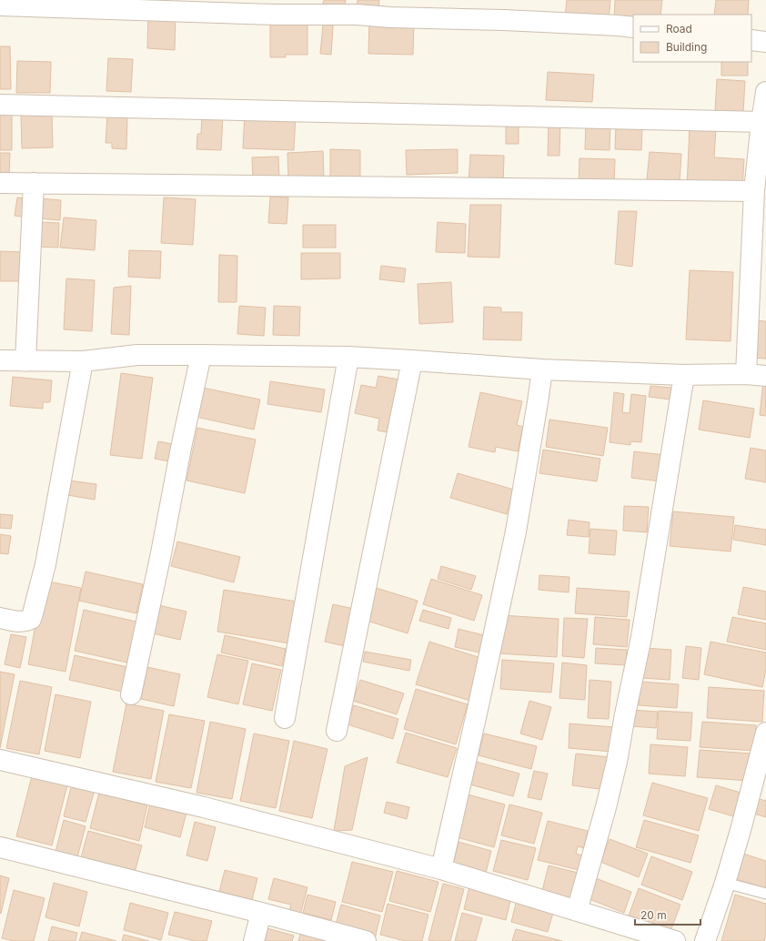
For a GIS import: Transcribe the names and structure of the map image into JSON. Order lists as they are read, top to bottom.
{
  "legend": ["Road", "Building"],
  "scale_bar": "20 m"
}
